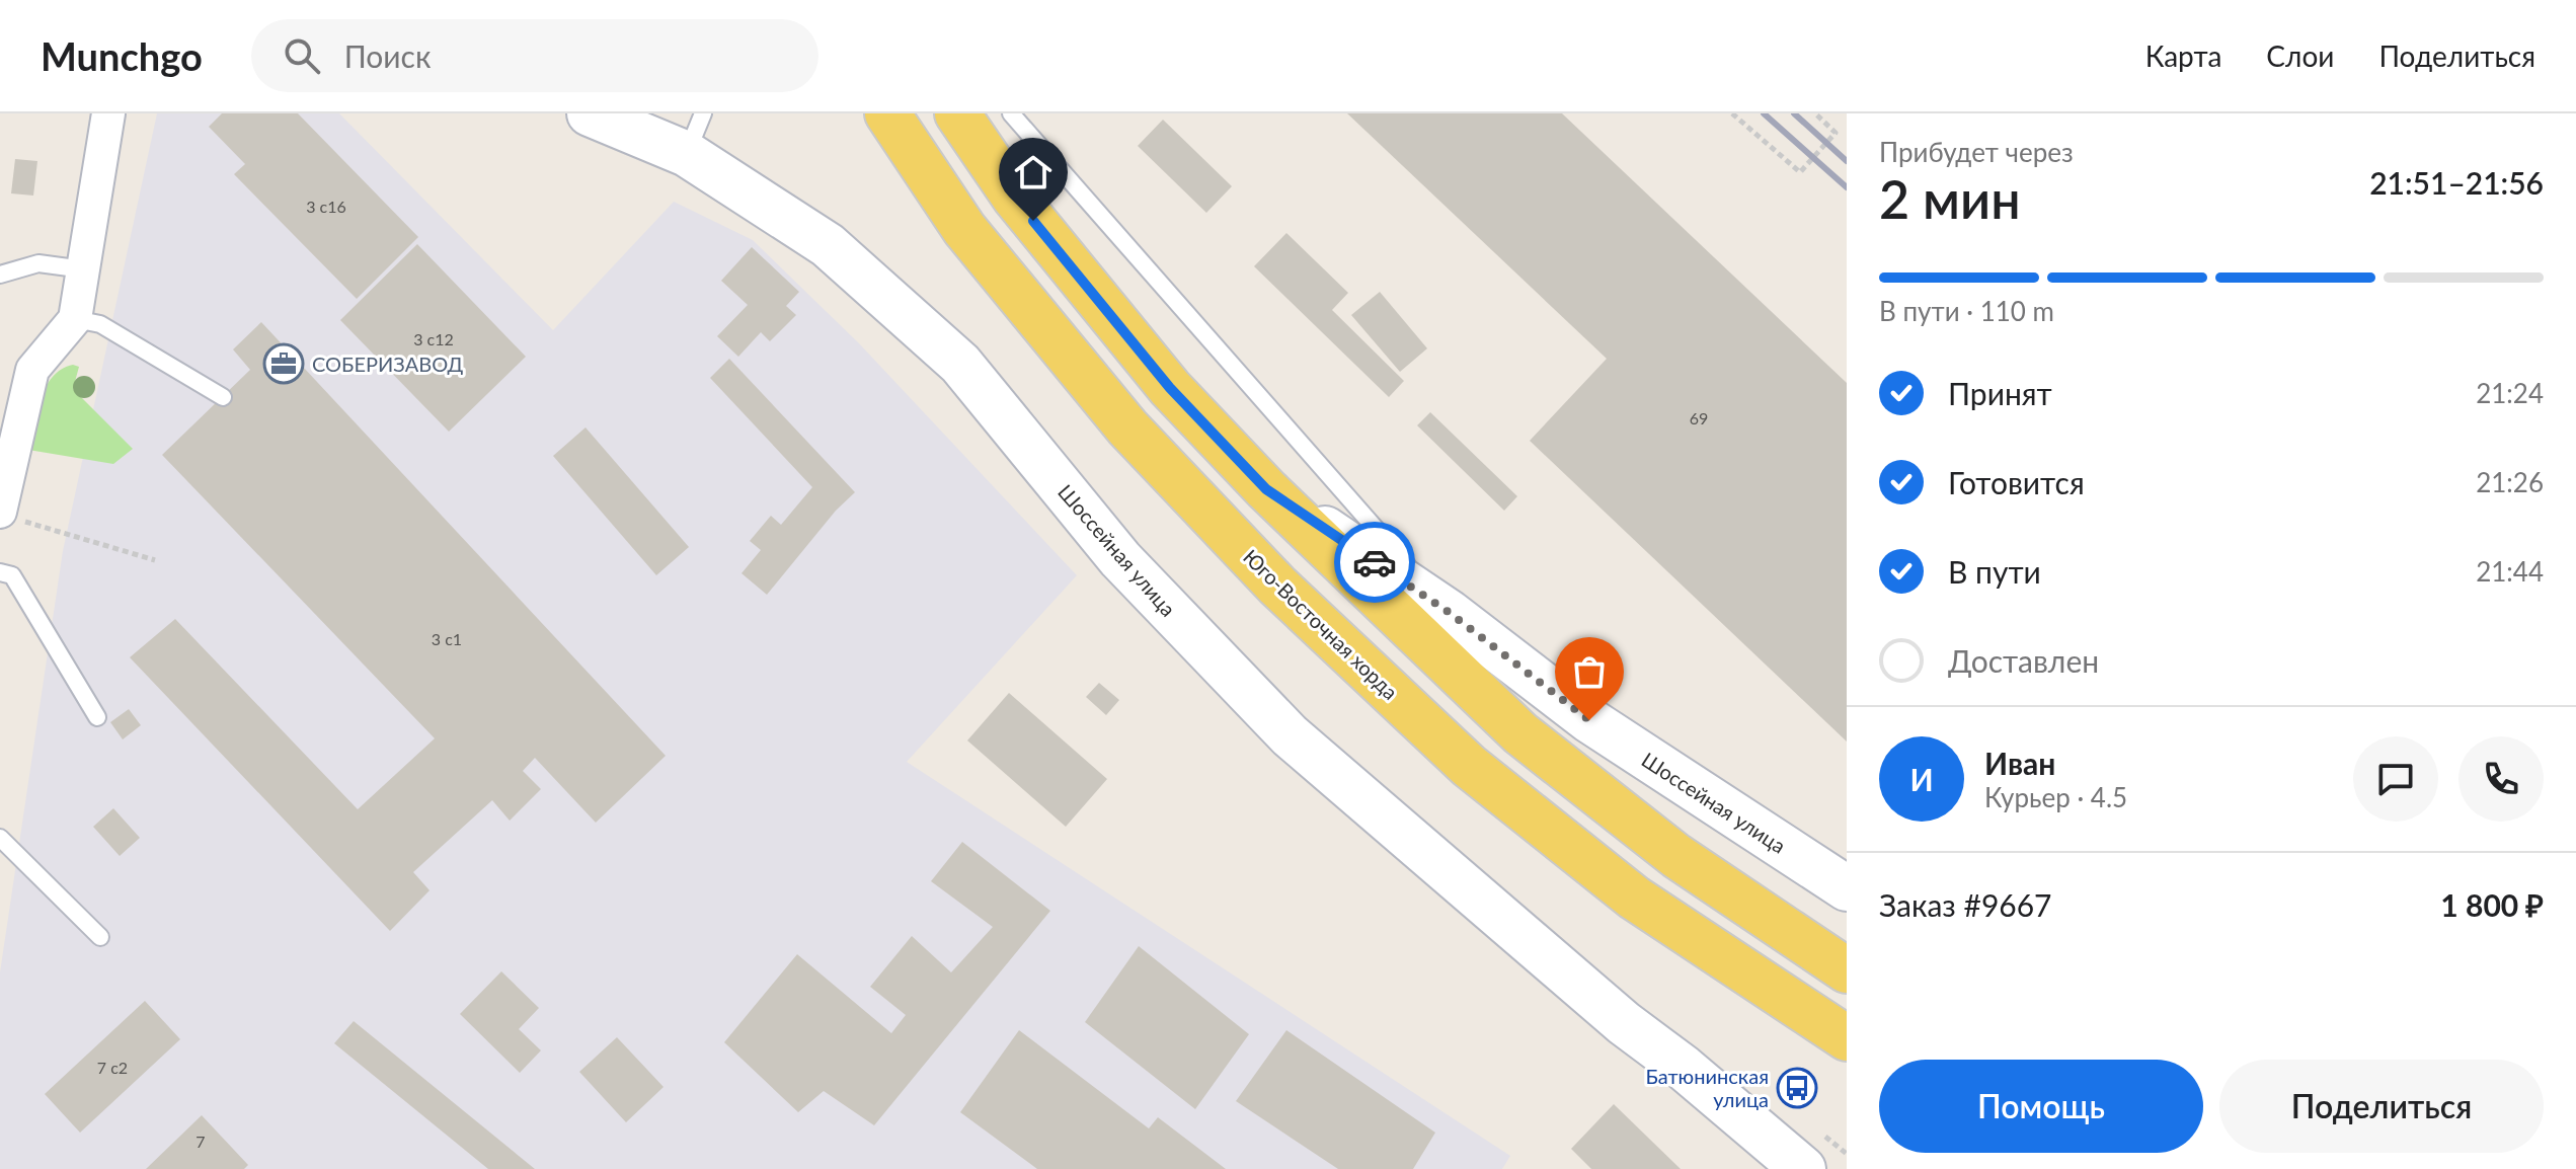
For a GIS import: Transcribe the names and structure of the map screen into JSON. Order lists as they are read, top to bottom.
{
  "streets": {
    "main road": ["Шоссейная улица", "Юго-Восточная хорда"]
  },
  "places": {
    "office": ["СОБЕРИЗАВОД"],
    "bus stop": ["Батюнинская улица"]
  },
  "house_numbers": [
    "3 с16",
    "3 с12",
    "69",
    "3 с1",
    "7 с2",
    "7"
  ],
  "page": {
    "header": "Munchgo",
    "search": "Поиск",
    "nav": ["Карта", "Слои", "Поделиться"],
    "heading": ["2 мин", "Прибудет через", "21:51–21:56"],
    "panel": [
      "Иван",
      "Курьер · 4.5",
      "Заказ #9667",
      "1 800 ₽"
    ],
    "bar": "В пути · 110 m",
    "list": [
      ["Принят", "21:24"],
      ["Готовится", "21:26"],
      ["В пути", "21:44"],
      "Доставлен"
    ],
    "round": "И",
    "buttons": ["Помощь", "Поделиться"]
  }
}
